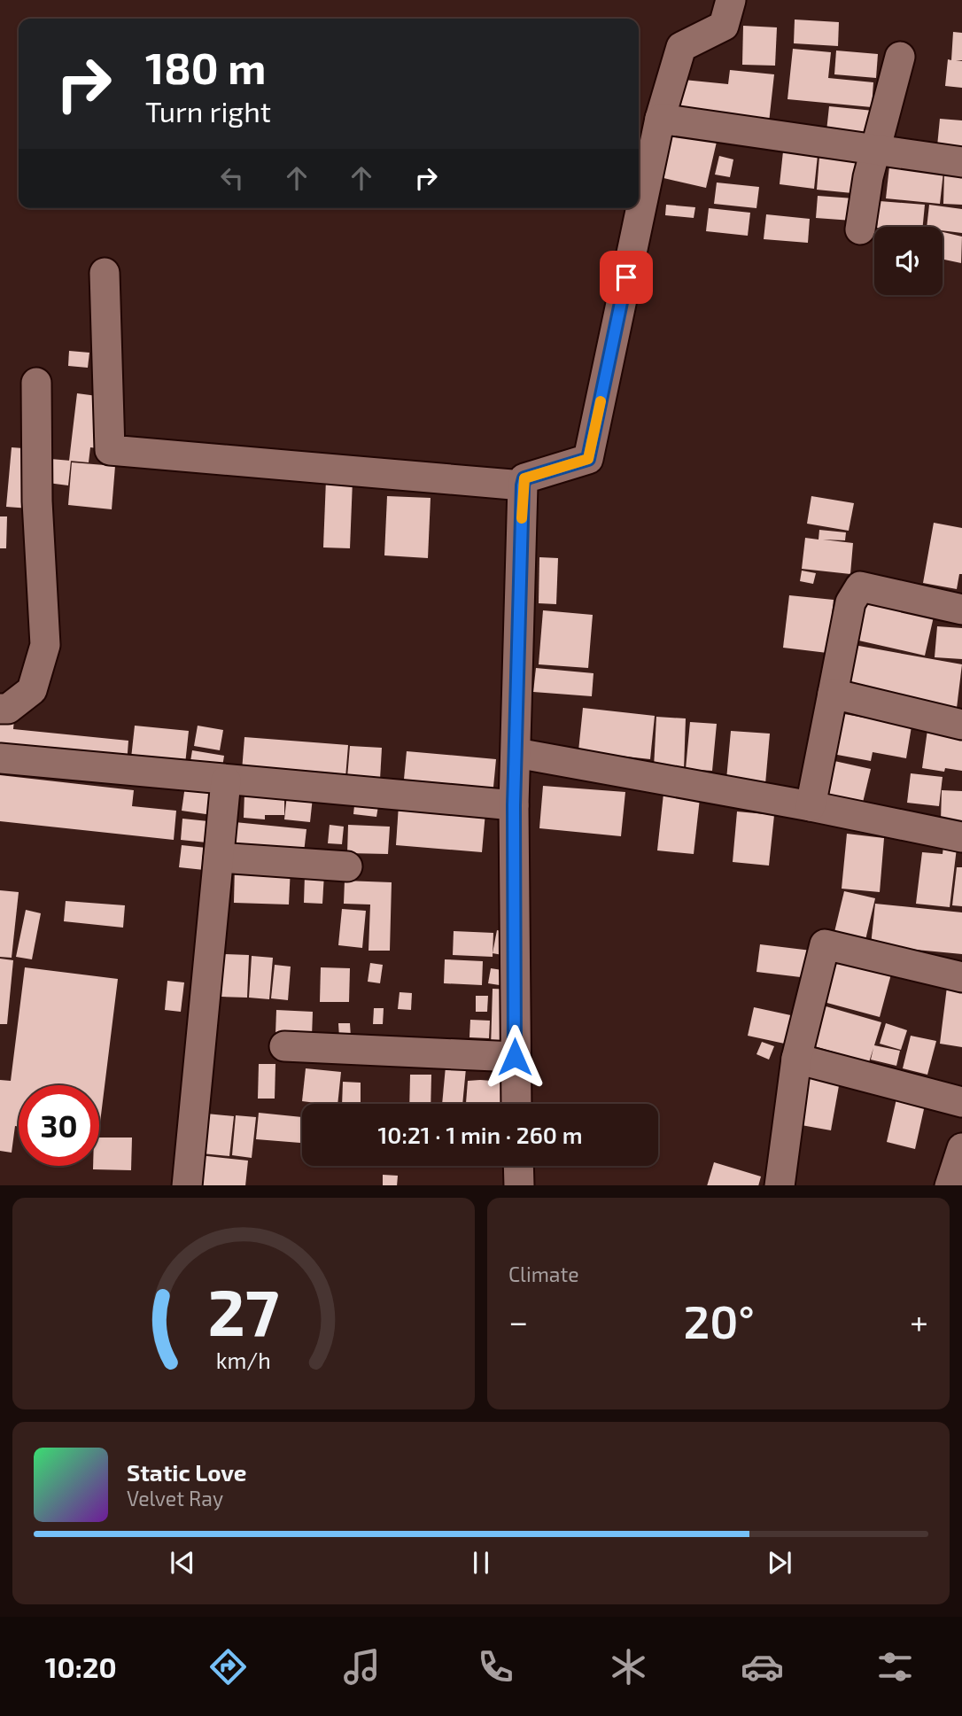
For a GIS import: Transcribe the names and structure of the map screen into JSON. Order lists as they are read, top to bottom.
{
  "page": {
    "turn": ["180 m", "Turn right"],
    "limit": "30",
    "trip": "10:21 · 1 min · 260 m",
    "tile": "Climate",
    "heat": ["−", "20°", "+"],
    "song": ["Static Love", "Velvet Ray"],
    "tabs": "10:20",
    "gauge": ["27", "km/h"]
  }
}
